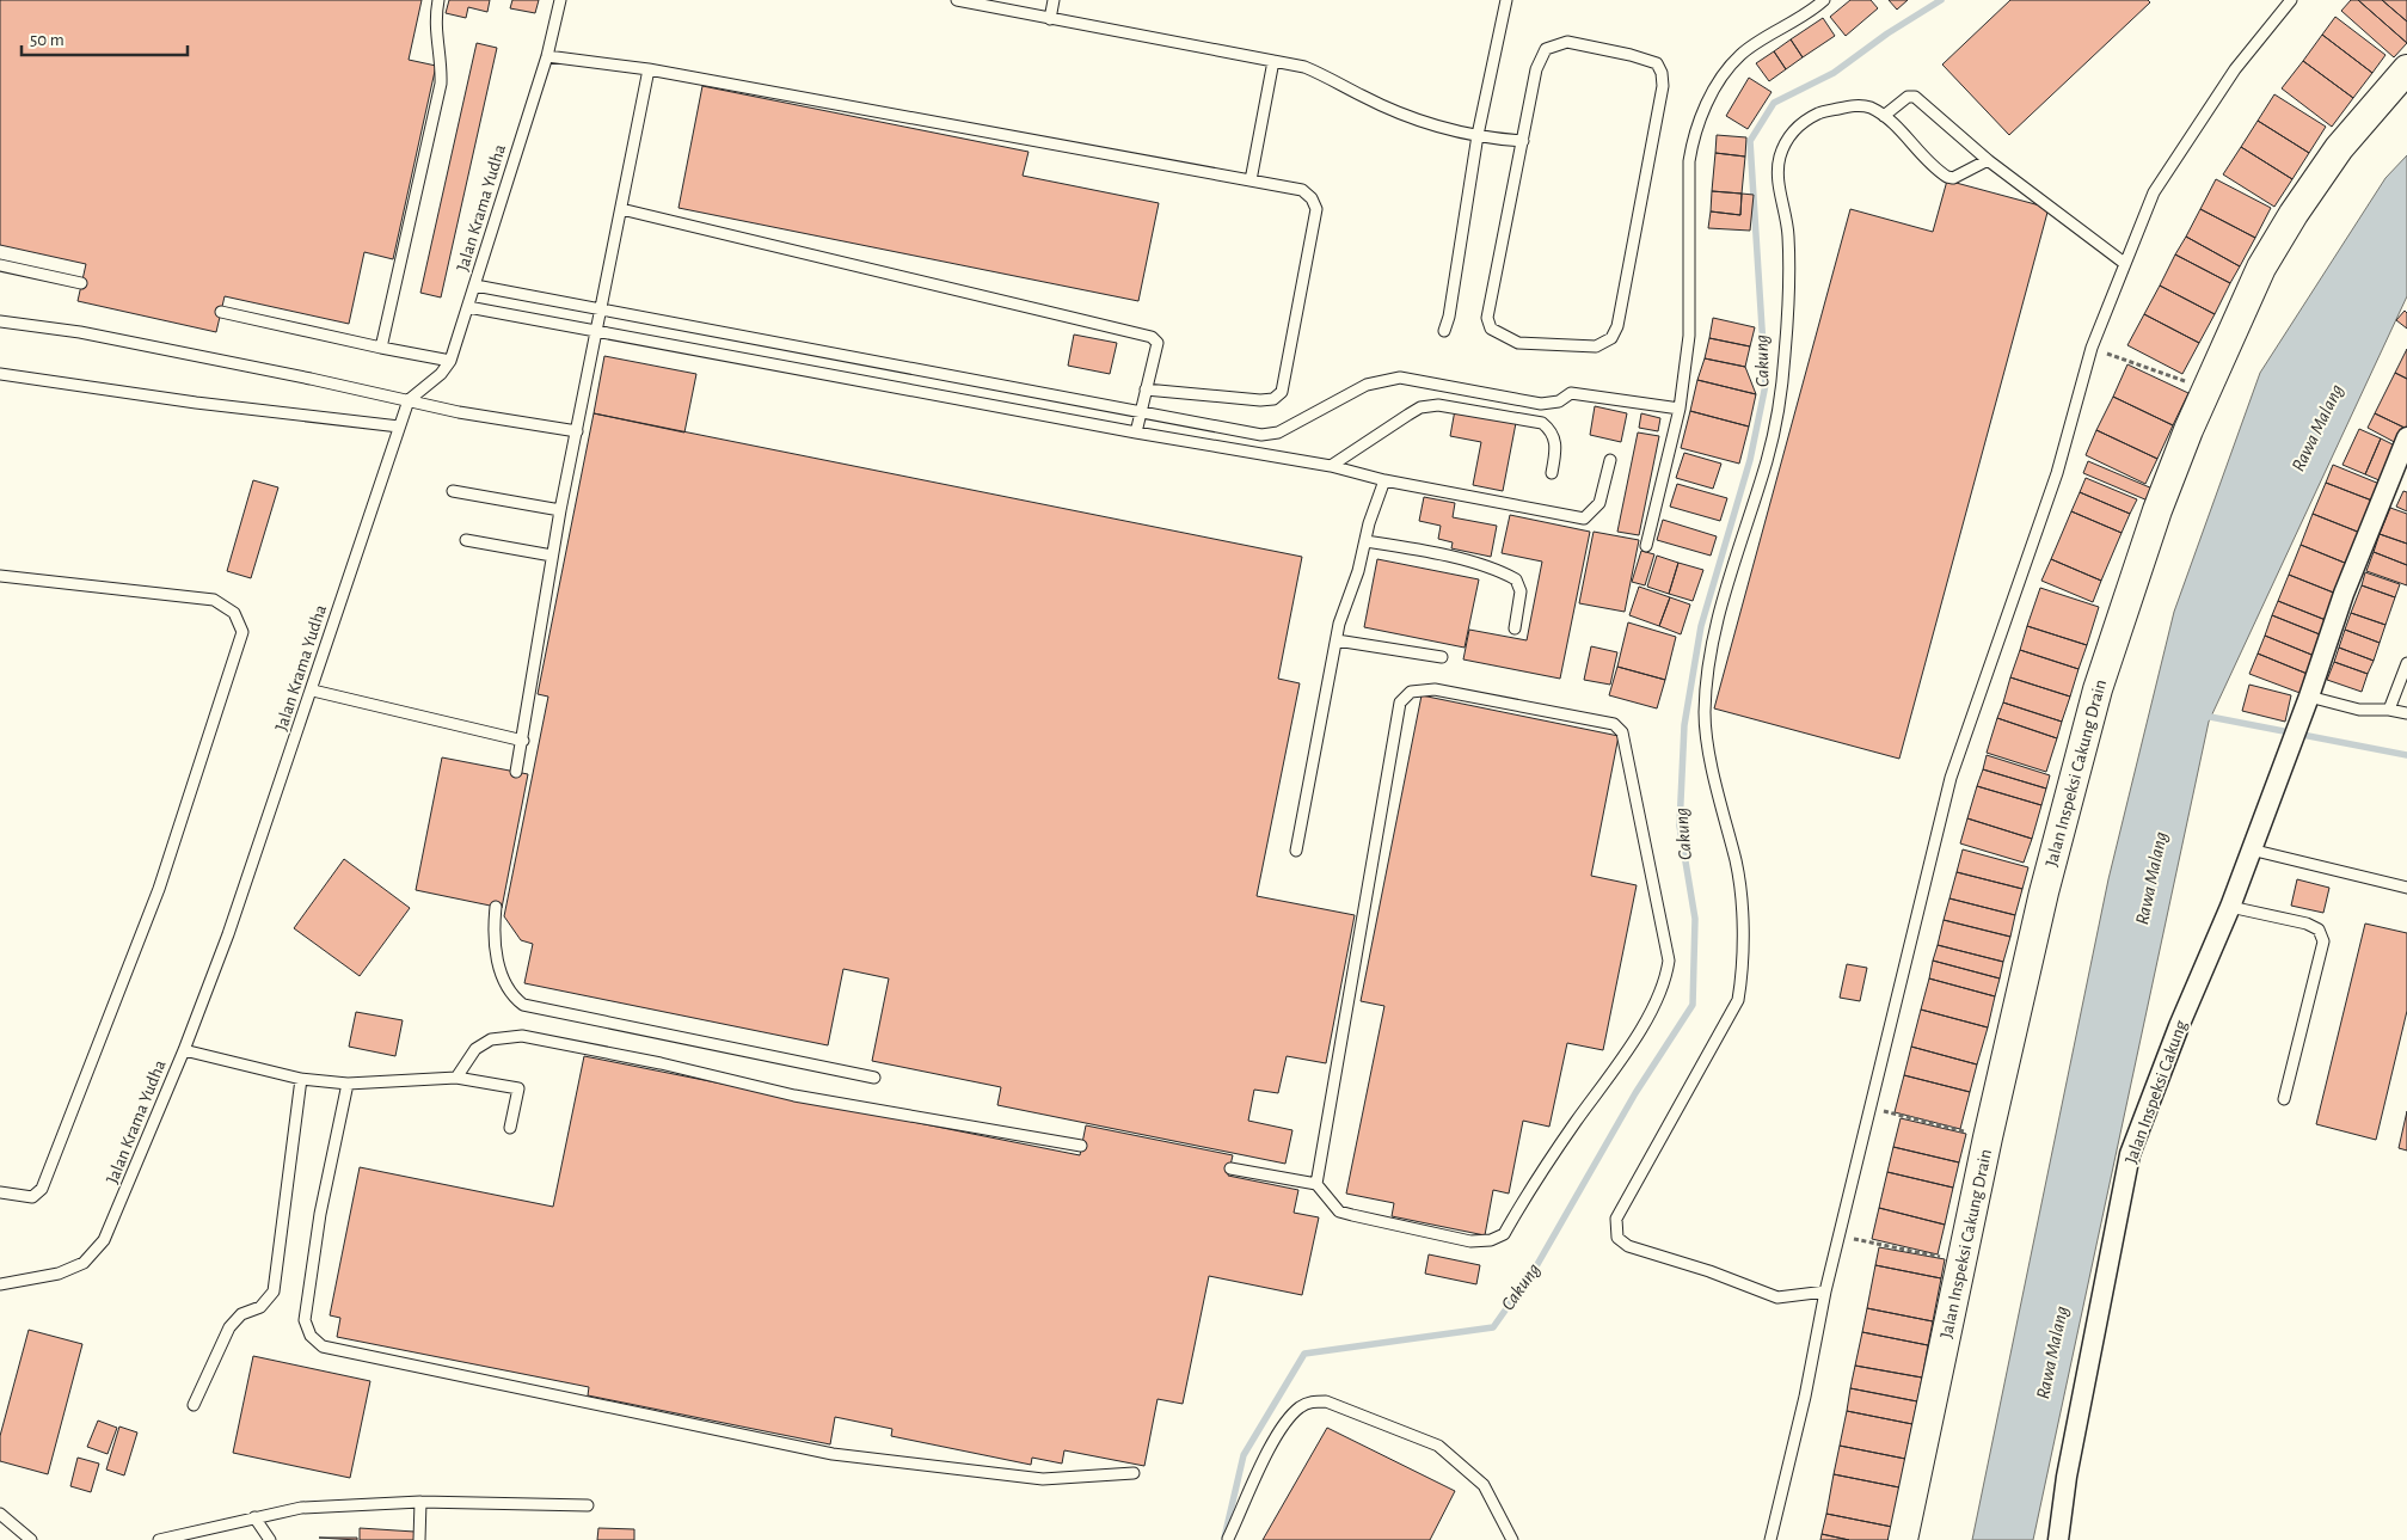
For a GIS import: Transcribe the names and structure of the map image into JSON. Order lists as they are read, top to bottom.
{
  "streets": {
    "street": ["Jalan Inspeksi Cakung Drain", "Jalan Inspeksi Cakung"],
    "lane": ["Jalan Krama Yudha"]
  },
  "water": ["Cakung", "Rawa Malang"],
  "scale_bar": "50 m"
}
